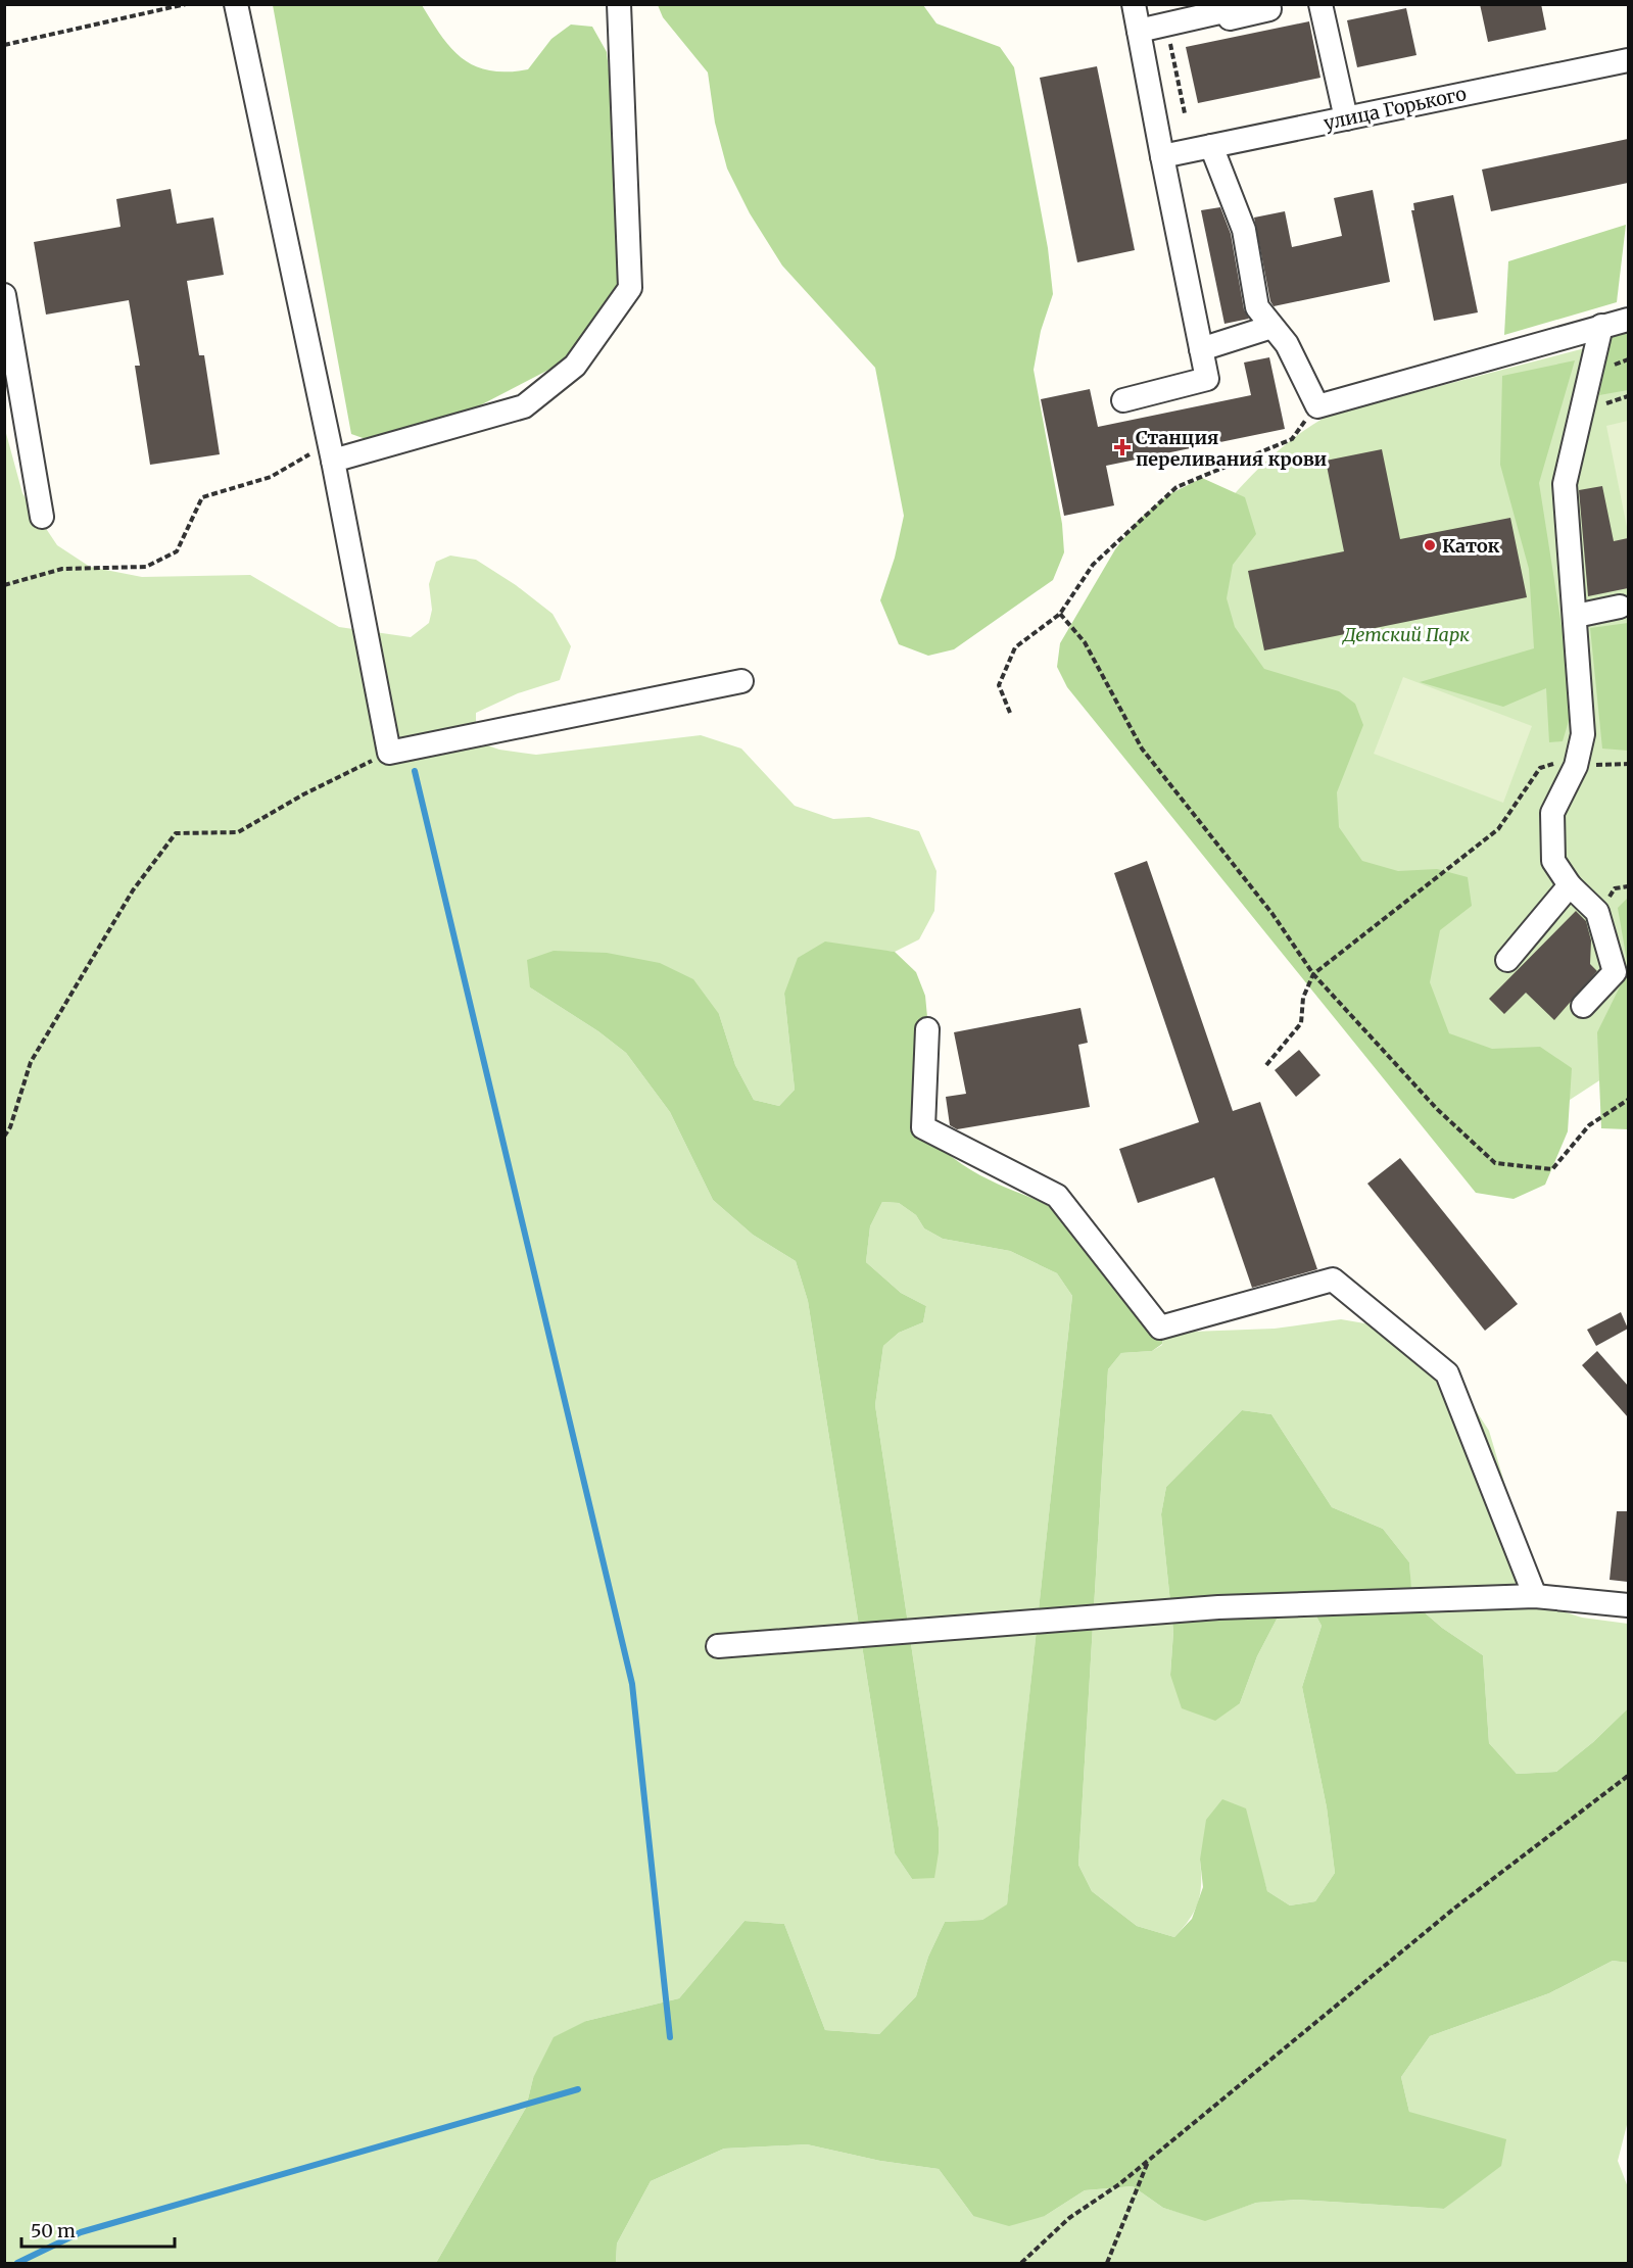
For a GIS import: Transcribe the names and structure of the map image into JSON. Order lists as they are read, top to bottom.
{
  "streets": {
    "street": ["улица Горького"]
  },
  "parks": ["Детский Парк"],
  "places": {
    "health": ["Станция переливания крови"],
    "other": ["Каток"]
  },
  "scale_bar": "50 m"
}
